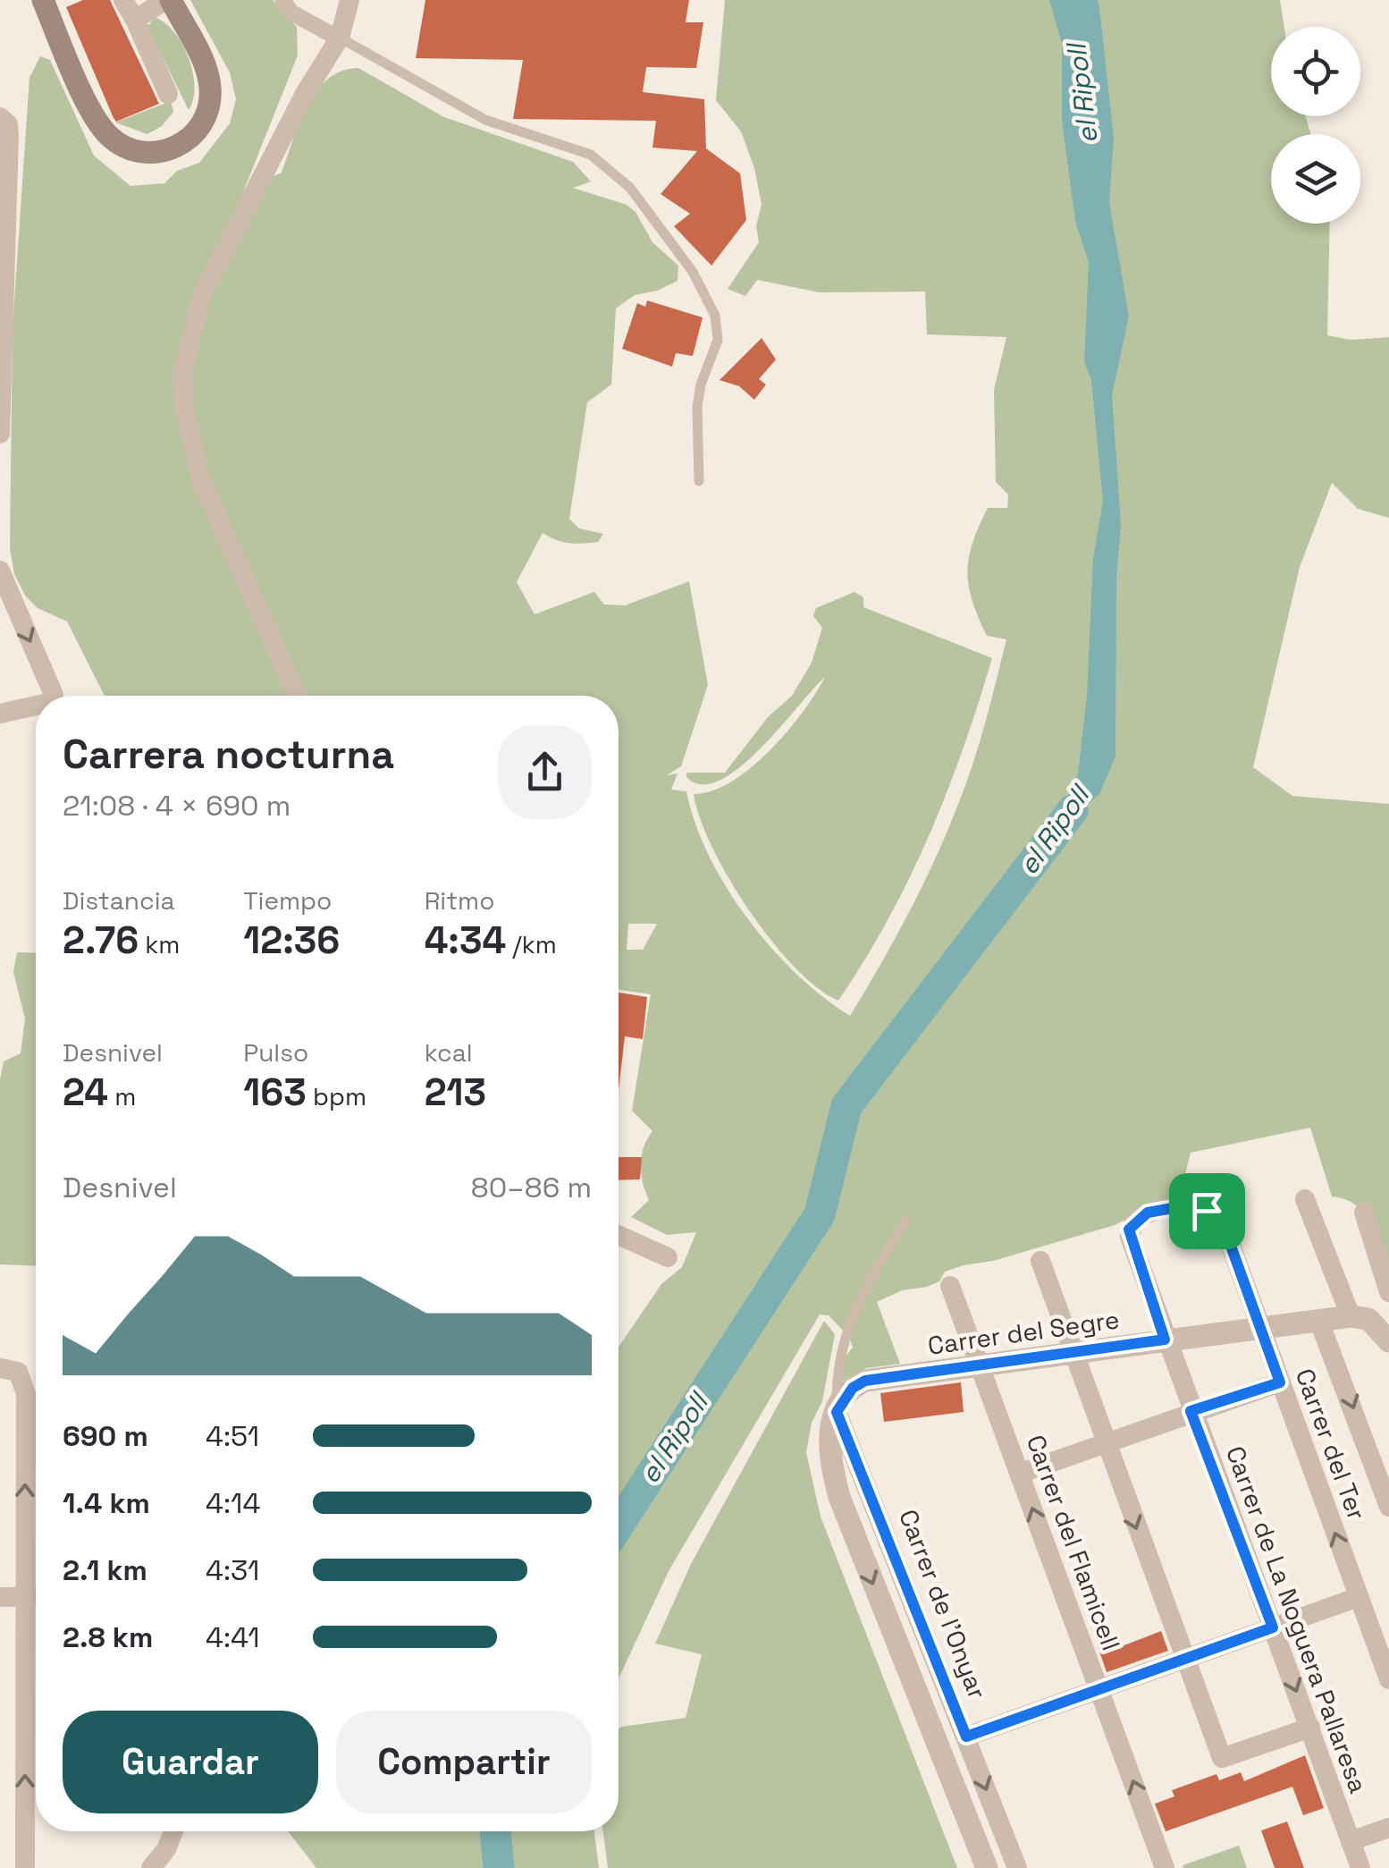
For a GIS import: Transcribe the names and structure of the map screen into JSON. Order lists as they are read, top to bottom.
{
  "streets": {
    "street": [
      "Carrer del Segre",
      "Carrer del Ter",
      "Carrer del Flamicell",
      "Carrer de l'Onyar",
      "Carrer de La Noguera Pallaresa"
    ]
  },
  "crossings": [
    ["Carrer del Segre", "Carrer del Ter"],
    ["Carrer del Segre", "Carrer del Flamicell"],
    ["Carrer del Segre", "Carrer de l'Onyar"],
    ["Carrer del Segre", "Carrer de La Noguera Pallaresa"],
    ["Carrer del Ter", "Carrer de La Noguera Pallaresa"]
  ],
  "water": ["el Ripoll"],
  "page": {
    "heading": ["Carrera nocturna", "21:08 · 4 × 690 m"],
    "stats": [
      ["Distancia", "2.76 km"],
      ["Tiempo", "12:36"],
      ["Ritmo", "4:34 /km"],
      ["Desnivel", "24 m"],
      ["Pulso", "163 bpm"],
      ["kcal", "213"]
    ],
    "chart": ["Desnivel", "80–86 m"],
    "list": [
      {
        "name": "690 m",
        "note": "4:51"
      },
      {
        "name": "1.4 km",
        "note": "4:14"
      },
      {
        "name": "2.1 km",
        "note": "4:31"
      },
      {
        "name": "2.8 km",
        "note": "4:41"
      }
    ],
    "buttons": ["Guardar", "Compartir"]
  }
}
